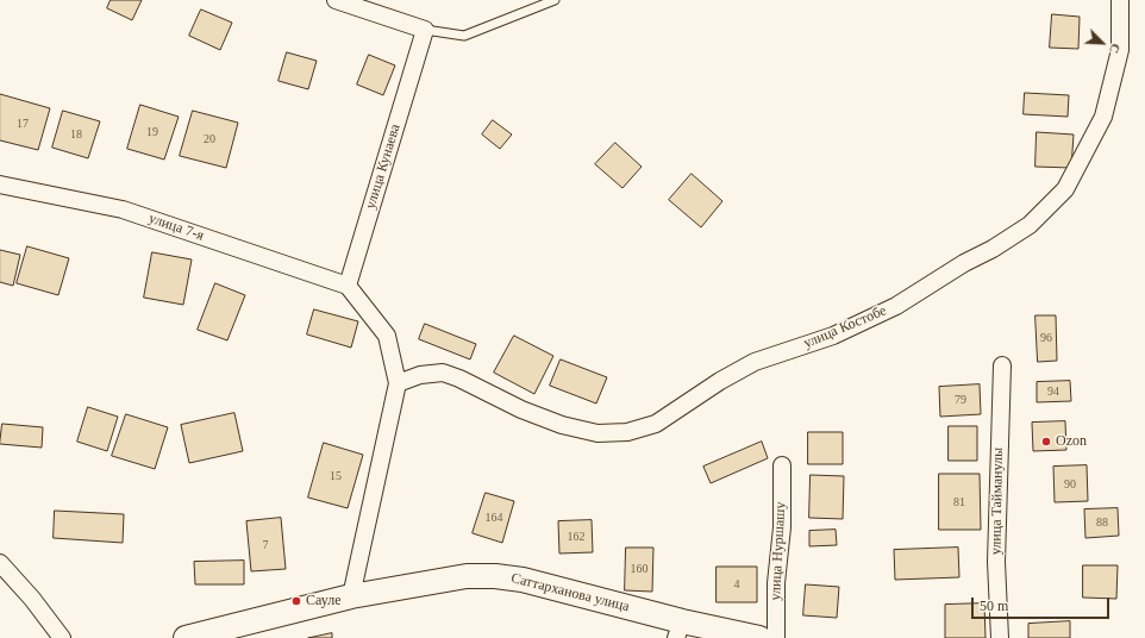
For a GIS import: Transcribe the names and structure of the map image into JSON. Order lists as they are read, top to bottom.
{
  "streets": {
    "street": [
      "улица Кунаева",
      "улица 7-я",
      "улица Костобе",
      "улица Тайманулы",
      "улица Нуршашу",
      "Саттарханова улица"
    ]
  },
  "crossings": [
    ["улица Кунаева", "улица 7-я"]
  ],
  "places": ["Ozon", "Сауле"],
  "house_numbers": [
    "17",
    "19",
    "18",
    "20",
    "96",
    "94",
    "79",
    "15",
    "90",
    "81",
    "164",
    "88",
    "162",
    "7",
    "160",
    "4"
  ],
  "scale_bar": "50 m",
  "north": "bottom right"
}
